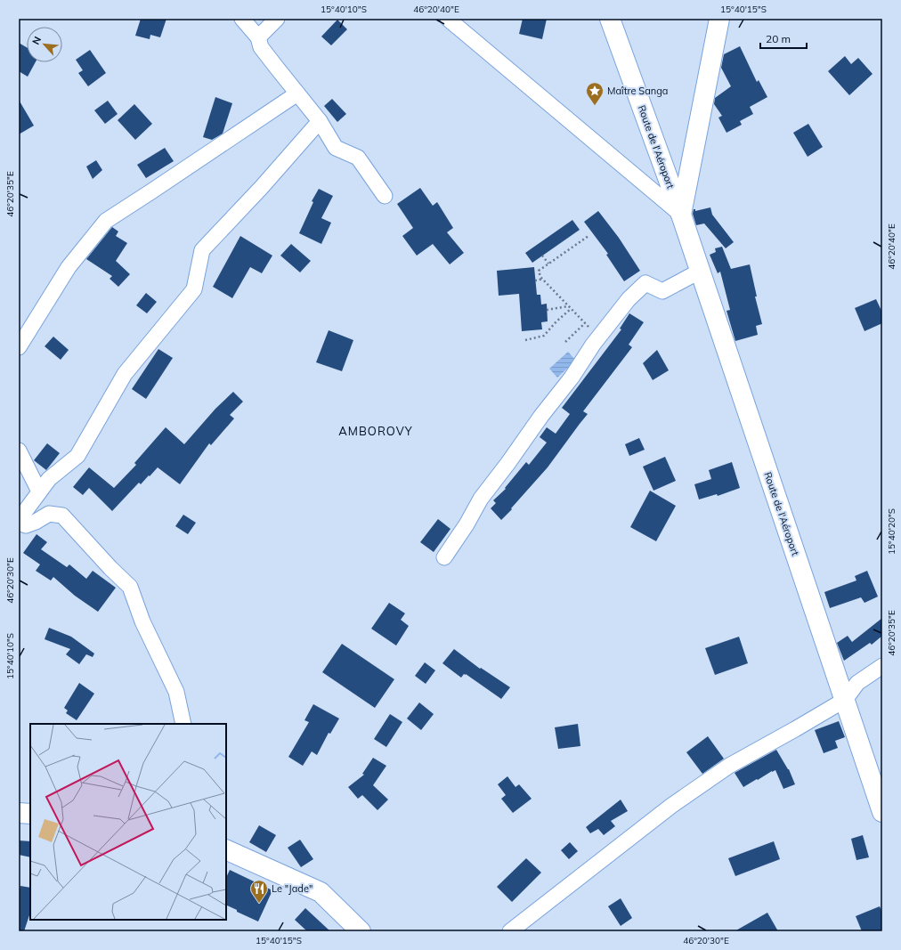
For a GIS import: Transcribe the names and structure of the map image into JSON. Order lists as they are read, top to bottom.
{
  "streets": {
    "main road": ["Route de l'Aéroport"]
  },
  "districts": ["AMBOROVY"],
  "places": {
    "place": ["Maître Sanga"],
    "restaurant": ["Le \"Jade\""]
  },
  "scale_bar": "20 m",
  "north": "top left",
  "coordinates": [
    "15°40'10\"S",
    "46°20'40\"E",
    "15°40'15\"S",
    "46°20'35\"E",
    "15°40'20\"S",
    "46°20'30\"E"
  ]
}
